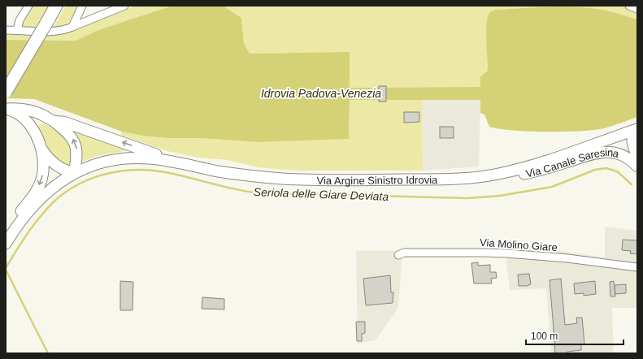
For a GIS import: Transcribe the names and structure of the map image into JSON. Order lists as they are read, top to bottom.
{
  "streets": {
    "main road": ["Via Canale Saresina", "Via Argine Sinistro Idrovia"],
    "street": ["Via Molino Giare"]
  },
  "crossings": [
    ["Via Canale Saresina", "Via Argine Sinistro Idrovia"]
  ],
  "water": ["Idrovia Padova-Venezia", "Seriola delle Giare Deviata"],
  "scale_bar": "100 m"
}
